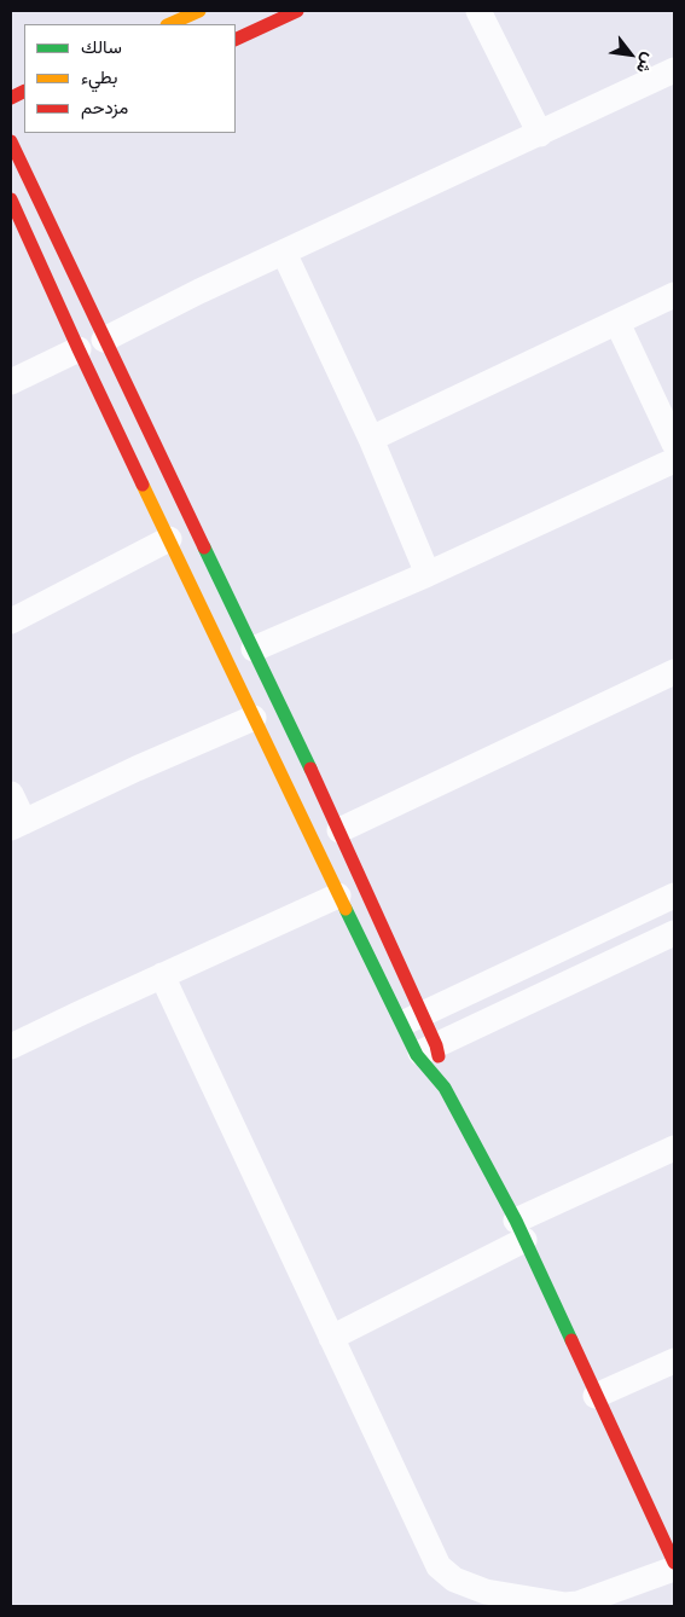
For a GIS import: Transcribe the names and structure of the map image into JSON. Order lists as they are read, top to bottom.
{
  "legend": ["سالك", "بطيء", "مزدحم"],
  "north": "bottom right"
}
